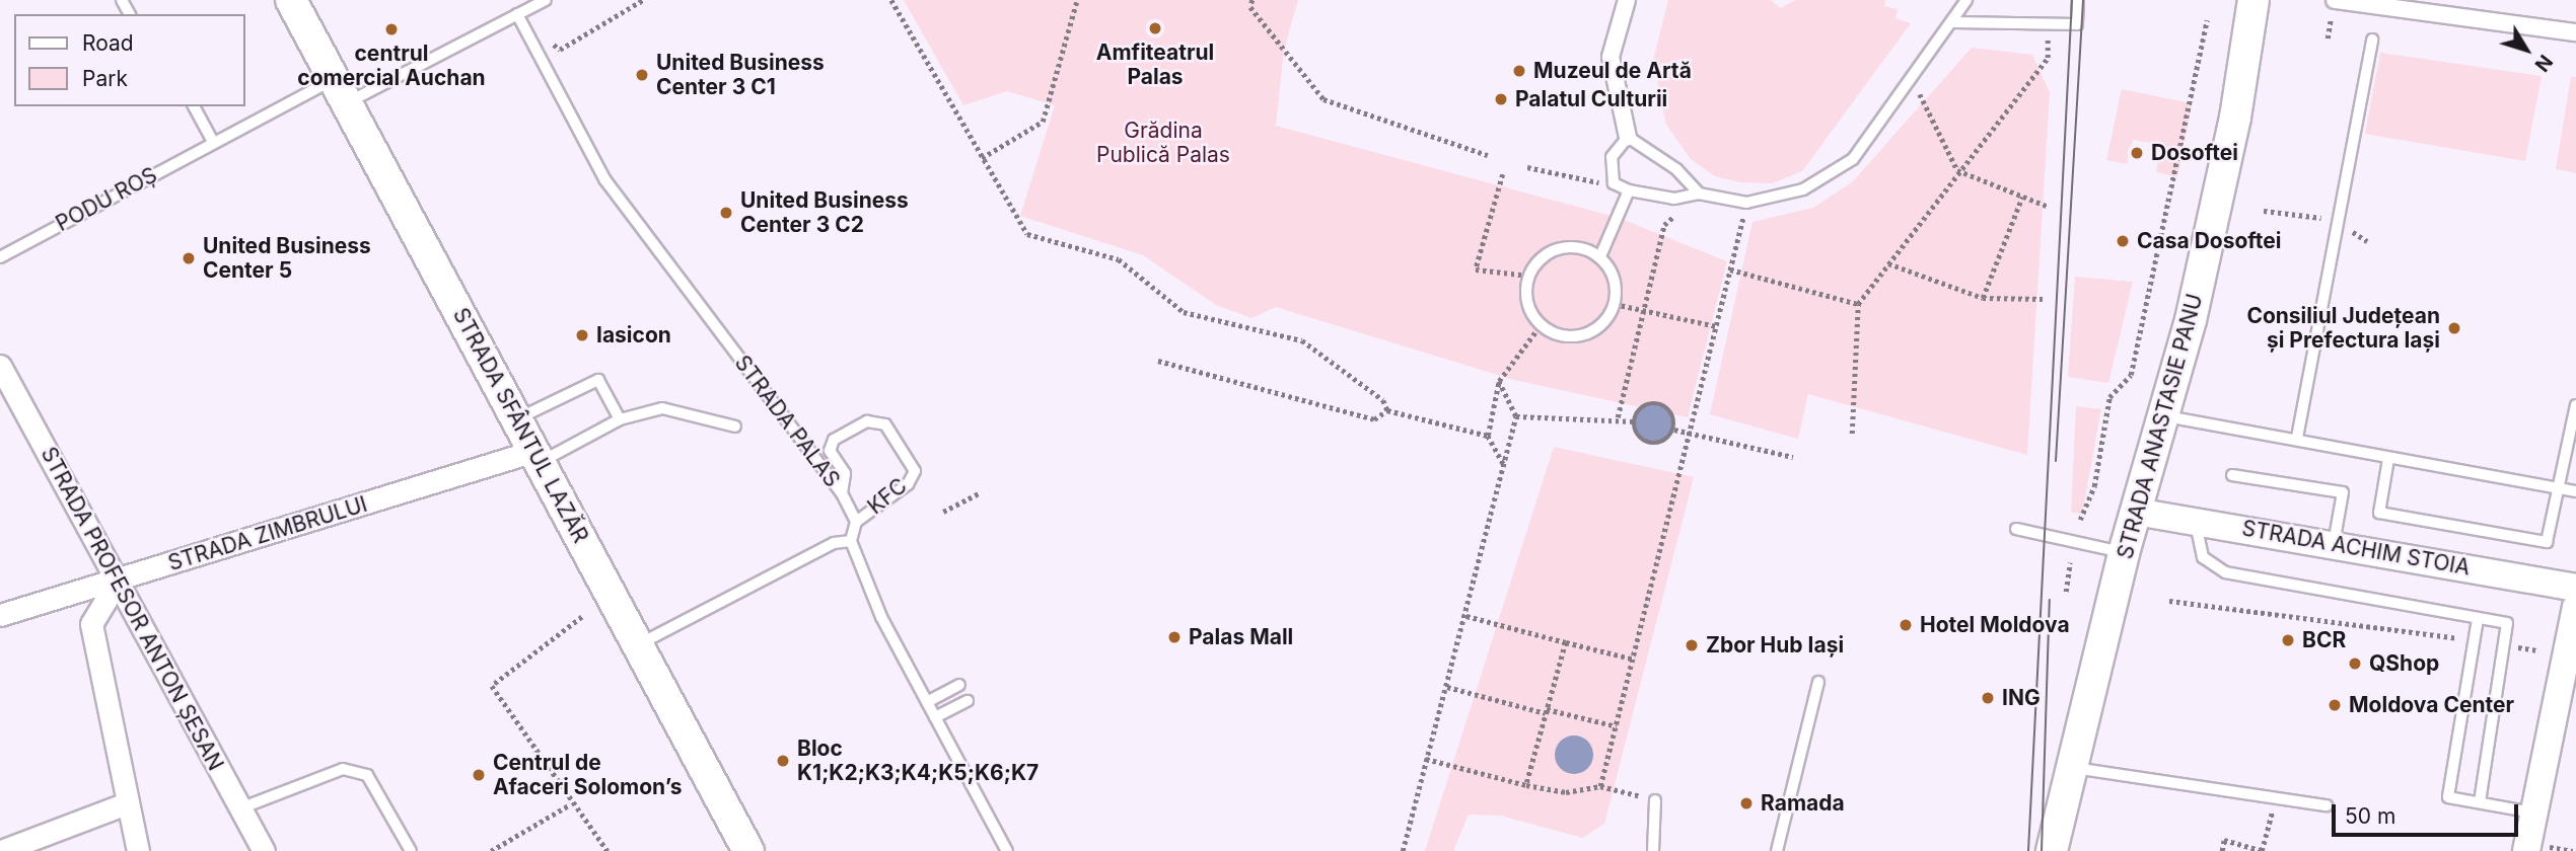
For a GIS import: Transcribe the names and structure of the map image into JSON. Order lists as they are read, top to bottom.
{
  "streets": {
    "main road": ["STRADA SFÂNTUL LAZĂR", "STRADA ANASTASIE PANU"],
    "street": ["STRADA ZIMBRULUI", "STRADA ACHIM STOIA", "STRADA PROFESOR ANTON ȘESAN"],
    "lane": ["PODU ROȘ", "STRADA PALAS", "KFC"]
  },
  "crossings": [
    ["PODU ROȘ", "STRADA SFÂNTUL LAZĂR"],
    ["STRADA PALAS", "KFC"],
    ["STRADA SFÂNTUL LAZĂR", "STRADA ZIMBRULUI"],
    ["STRADA ANASTASIE PANU", "STRADA ACHIM STOIA"],
    ["STRADA ZIMBRULUI", "STRADA PROFESOR ANTON ȘESAN"]
  ],
  "parks": ["Grădina Publică Palas"],
  "places": [
    "Amfiteatrul Palas",
    "centrul comercial Auchan",
    "Muzeul de Artă",
    "United Business Center 3 C1",
    "Palatul Culturii",
    "Dosoftei",
    "United Business Center 3 C2",
    "Casa Dosoftei",
    "United Business Center 5",
    "Consiliul Județean și Prefectura Iași",
    "Iasicon",
    "Hotel Moldova",
    "Palas Mall",
    "BCR",
    "Zbor Hub Iași",
    "QShop",
    "ING",
    "Moldova Center",
    "Bloc K1;K2;K3;K4;K5;K6;K7",
    "Centrul de Afaceri Solomon’s",
    "Ramada"
  ],
  "legend": ["Road", "Park"],
  "scale_bar": "50 m",
  "north": "bottom right"
}
